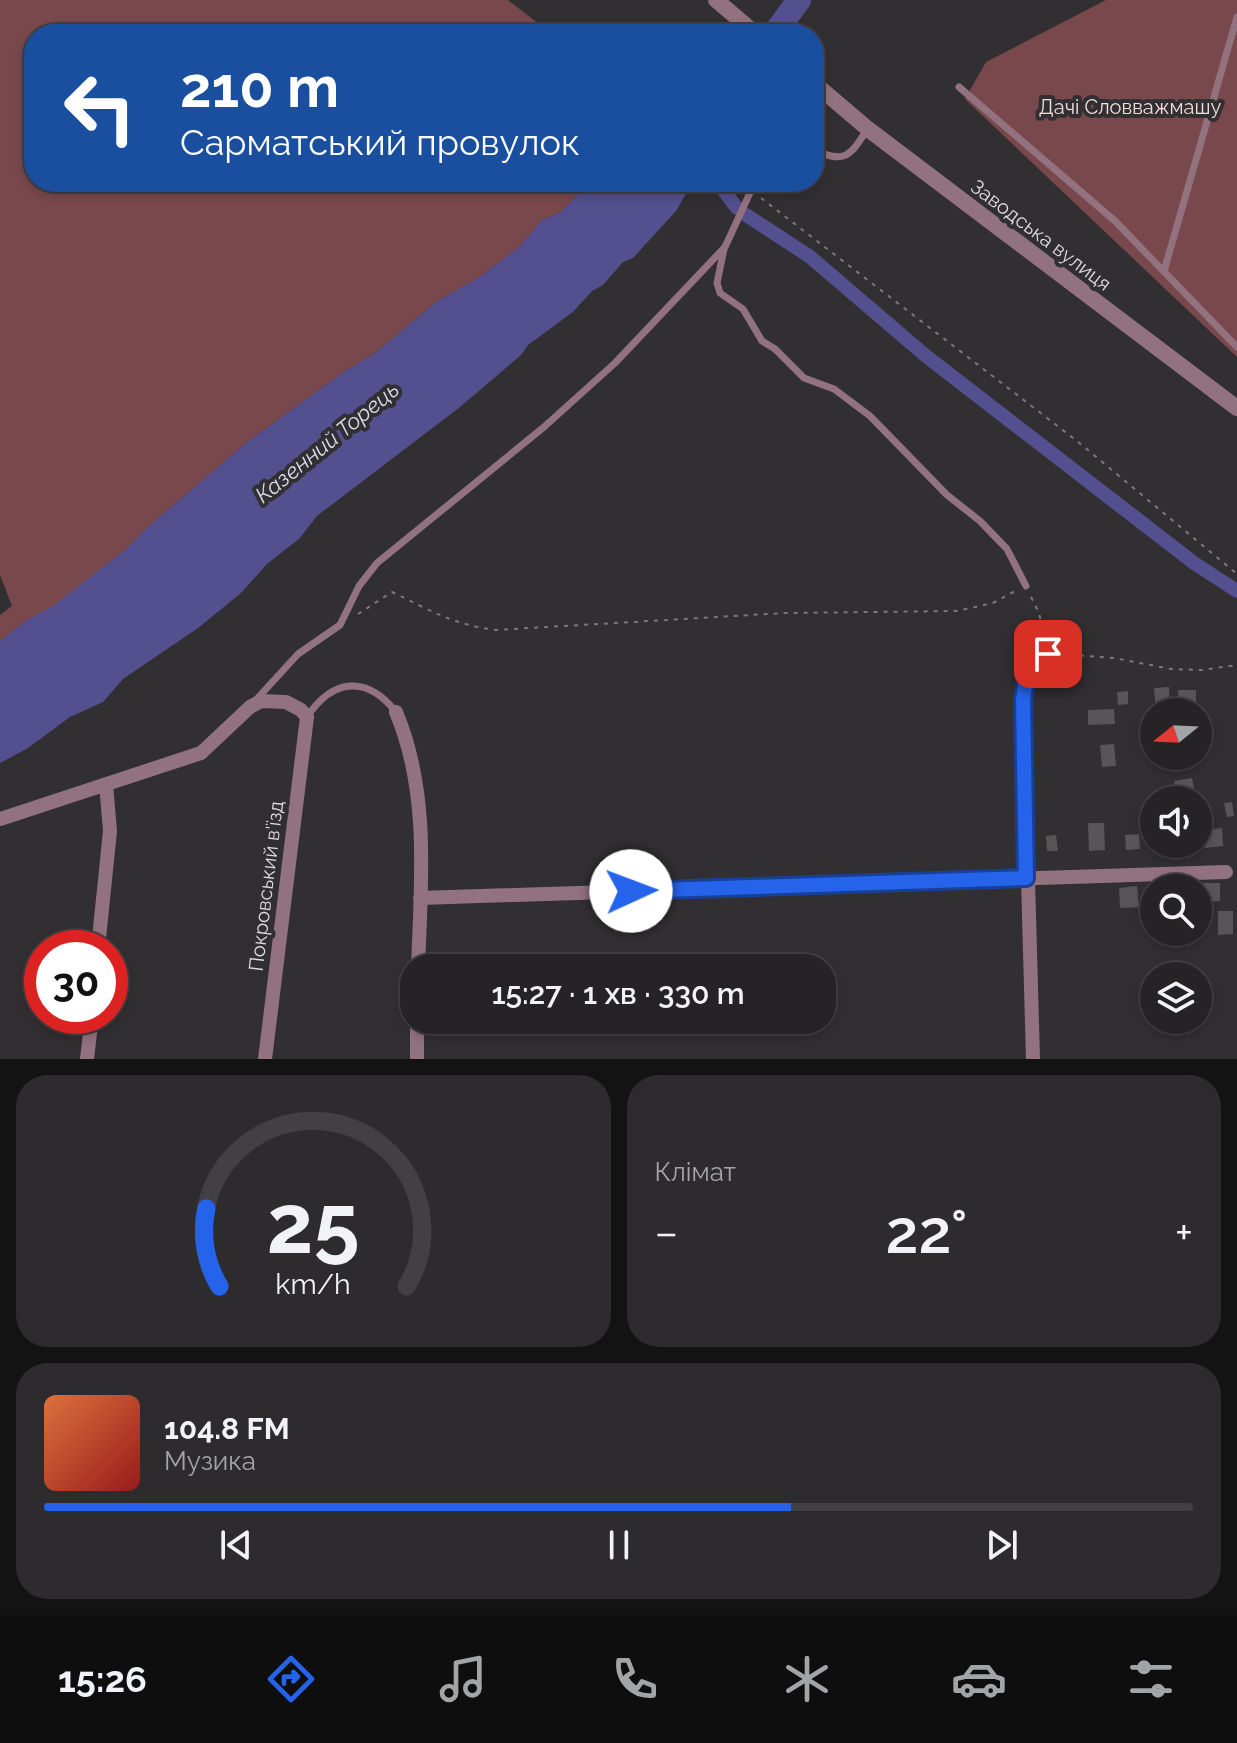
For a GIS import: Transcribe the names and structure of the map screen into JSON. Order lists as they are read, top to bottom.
{
  "streets": {
    "street": ["Заводська вулиця", "Покровський в'їзд"]
  },
  "water": ["Казенний Торець"],
  "parks": ["Дачі Словважмашу"],
  "north": "left",
  "page": {
    "turn": ["210 m", "Сарматський провулок"],
    "limit": "30",
    "trip": "15:27 · 1 хв · 330 m",
    "tile": "Клімат",
    "heat": ["−", "22°", "+"],
    "song": ["104.8 FM", "Музика"],
    "tabs": "15:26",
    "gauge": ["25", "km/h"]
  }
}
